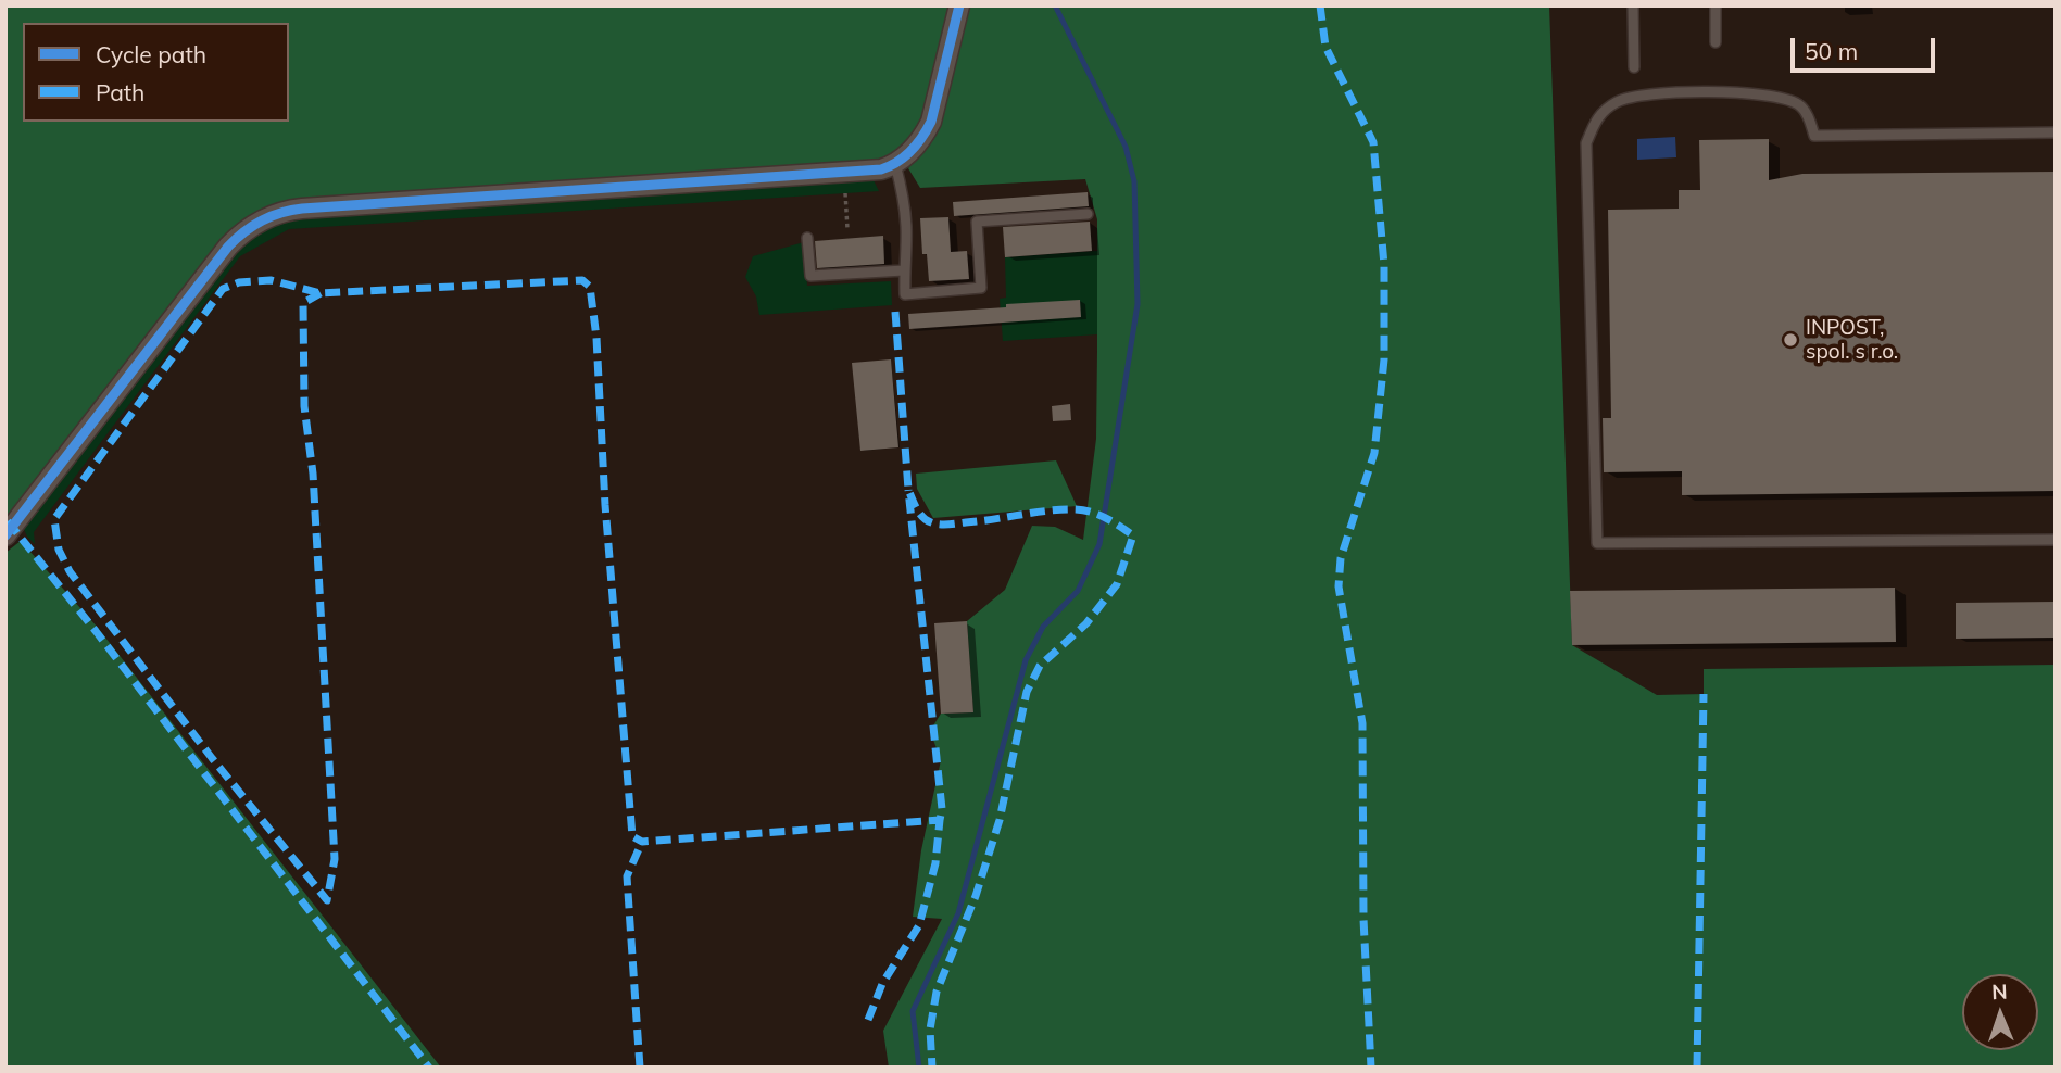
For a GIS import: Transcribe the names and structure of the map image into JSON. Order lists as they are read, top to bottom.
{
  "places": ["INPOST, spol. s r.o."],
  "legend": ["Cycle path", "Path"],
  "scale_bar": "50 m",
  "north": "top"
}
